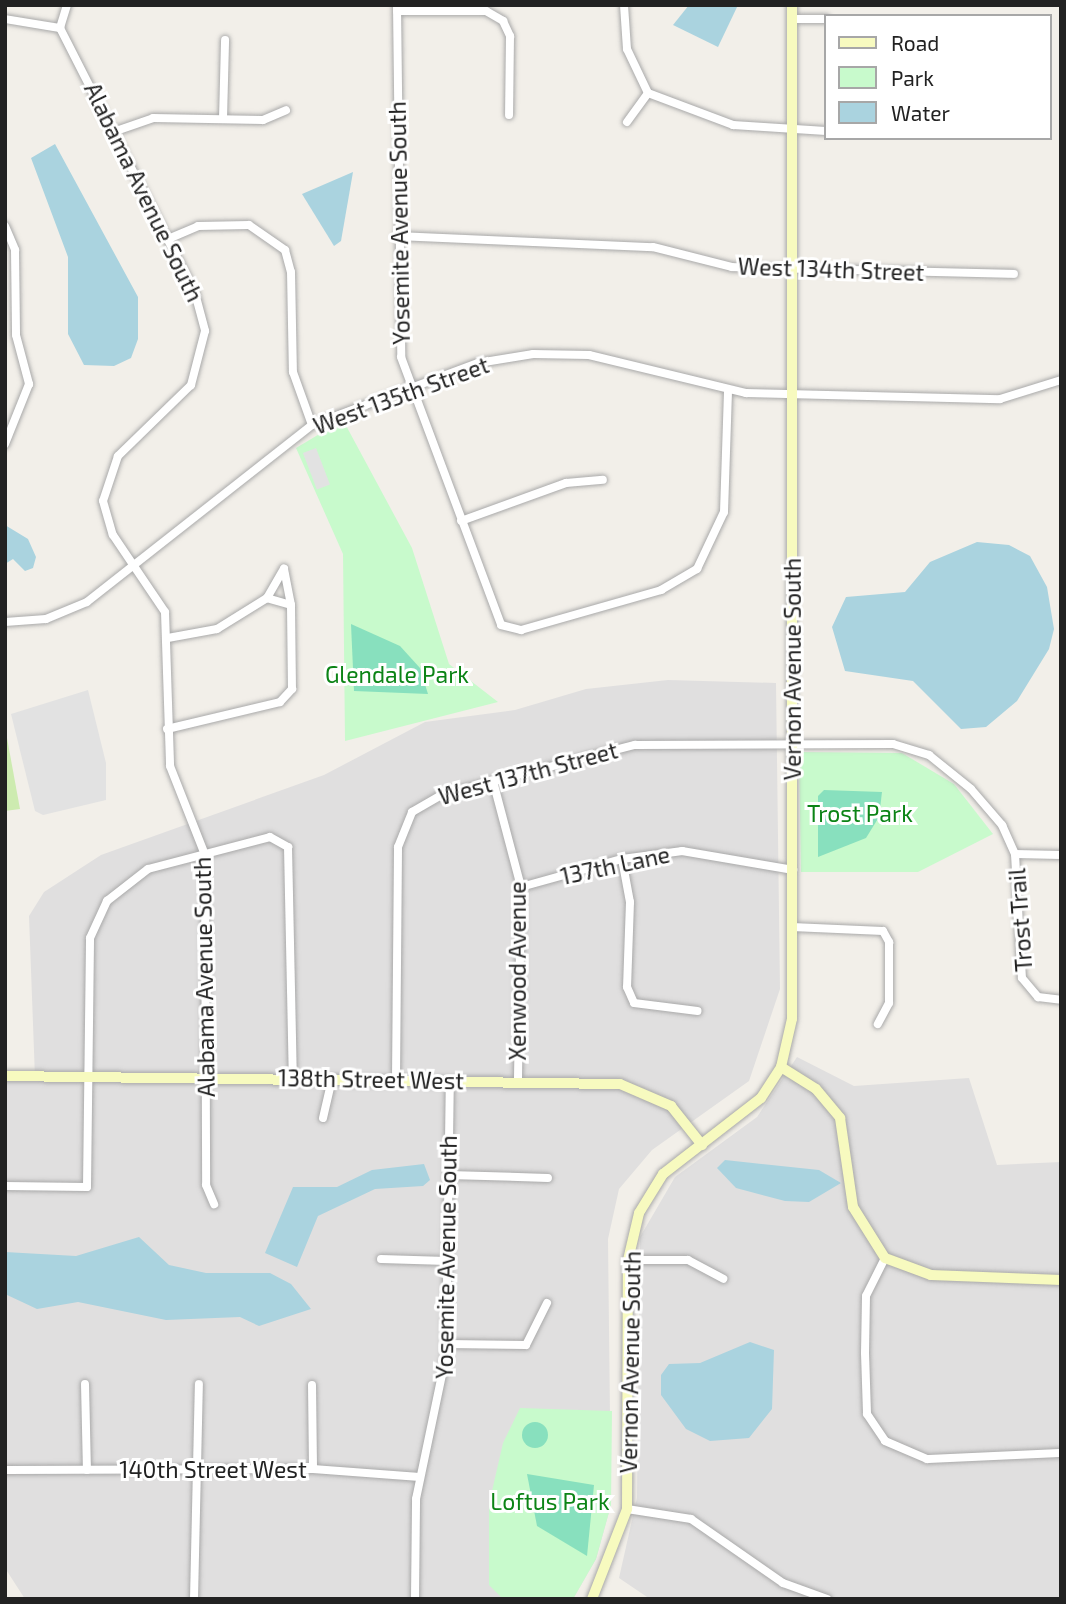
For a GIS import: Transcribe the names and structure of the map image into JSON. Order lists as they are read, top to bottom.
{
  "streets": {
    "street": [
      "Alabama Avenue South",
      "Yosemite Avenue South",
      "West 134th Street",
      "West 135th Street",
      "Vernon Avenue South",
      "West 137th Street",
      "137th Lane",
      "Trost Trail",
      "Xenwood Avenue",
      "138th Street West",
      "140th Street West"
    ]
  },
  "crossings": [
    ["Alabama Avenue South", "West 135th Street"],
    ["Alabama Avenue South", "138th Street West"],
    ["Yosemite Avenue South", "West 134th Street"],
    ["Yosemite Avenue South", "West 135th Street"],
    ["Yosemite Avenue South", "138th Street West"],
    ["Yosemite Avenue South", "140th Street West"],
    ["West 134th Street", "Vernon Avenue South"],
    ["West 135th Street", "Vernon Avenue South"],
    ["Vernon Avenue South", "West 137th Street"],
    ["Vernon Avenue South", "137th Lane"],
    ["Vernon Avenue South", "138th Street West"],
    ["West 137th Street", "Trost Trail"],
    ["West 137th Street", "Xenwood Avenue"],
    ["West 137th Street", "138th Street West"],
    ["137th Lane", "Xenwood Avenue"],
    ["Xenwood Avenue", "138th Street West"]
  ],
  "parks": ["Glendale Park", "Trost Park", "Loftus Park"],
  "legend": ["Road", "Park", "Water"]
}
